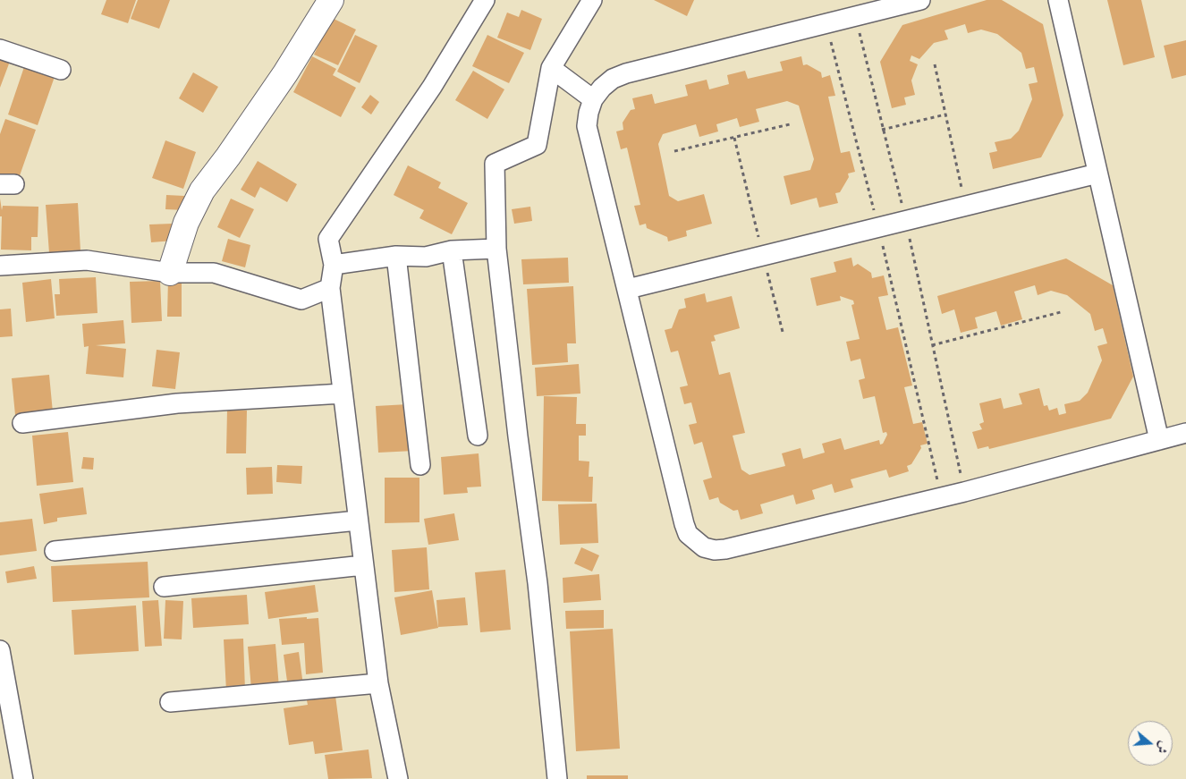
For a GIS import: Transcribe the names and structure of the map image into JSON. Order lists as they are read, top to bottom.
{
  "north": "right"
}
